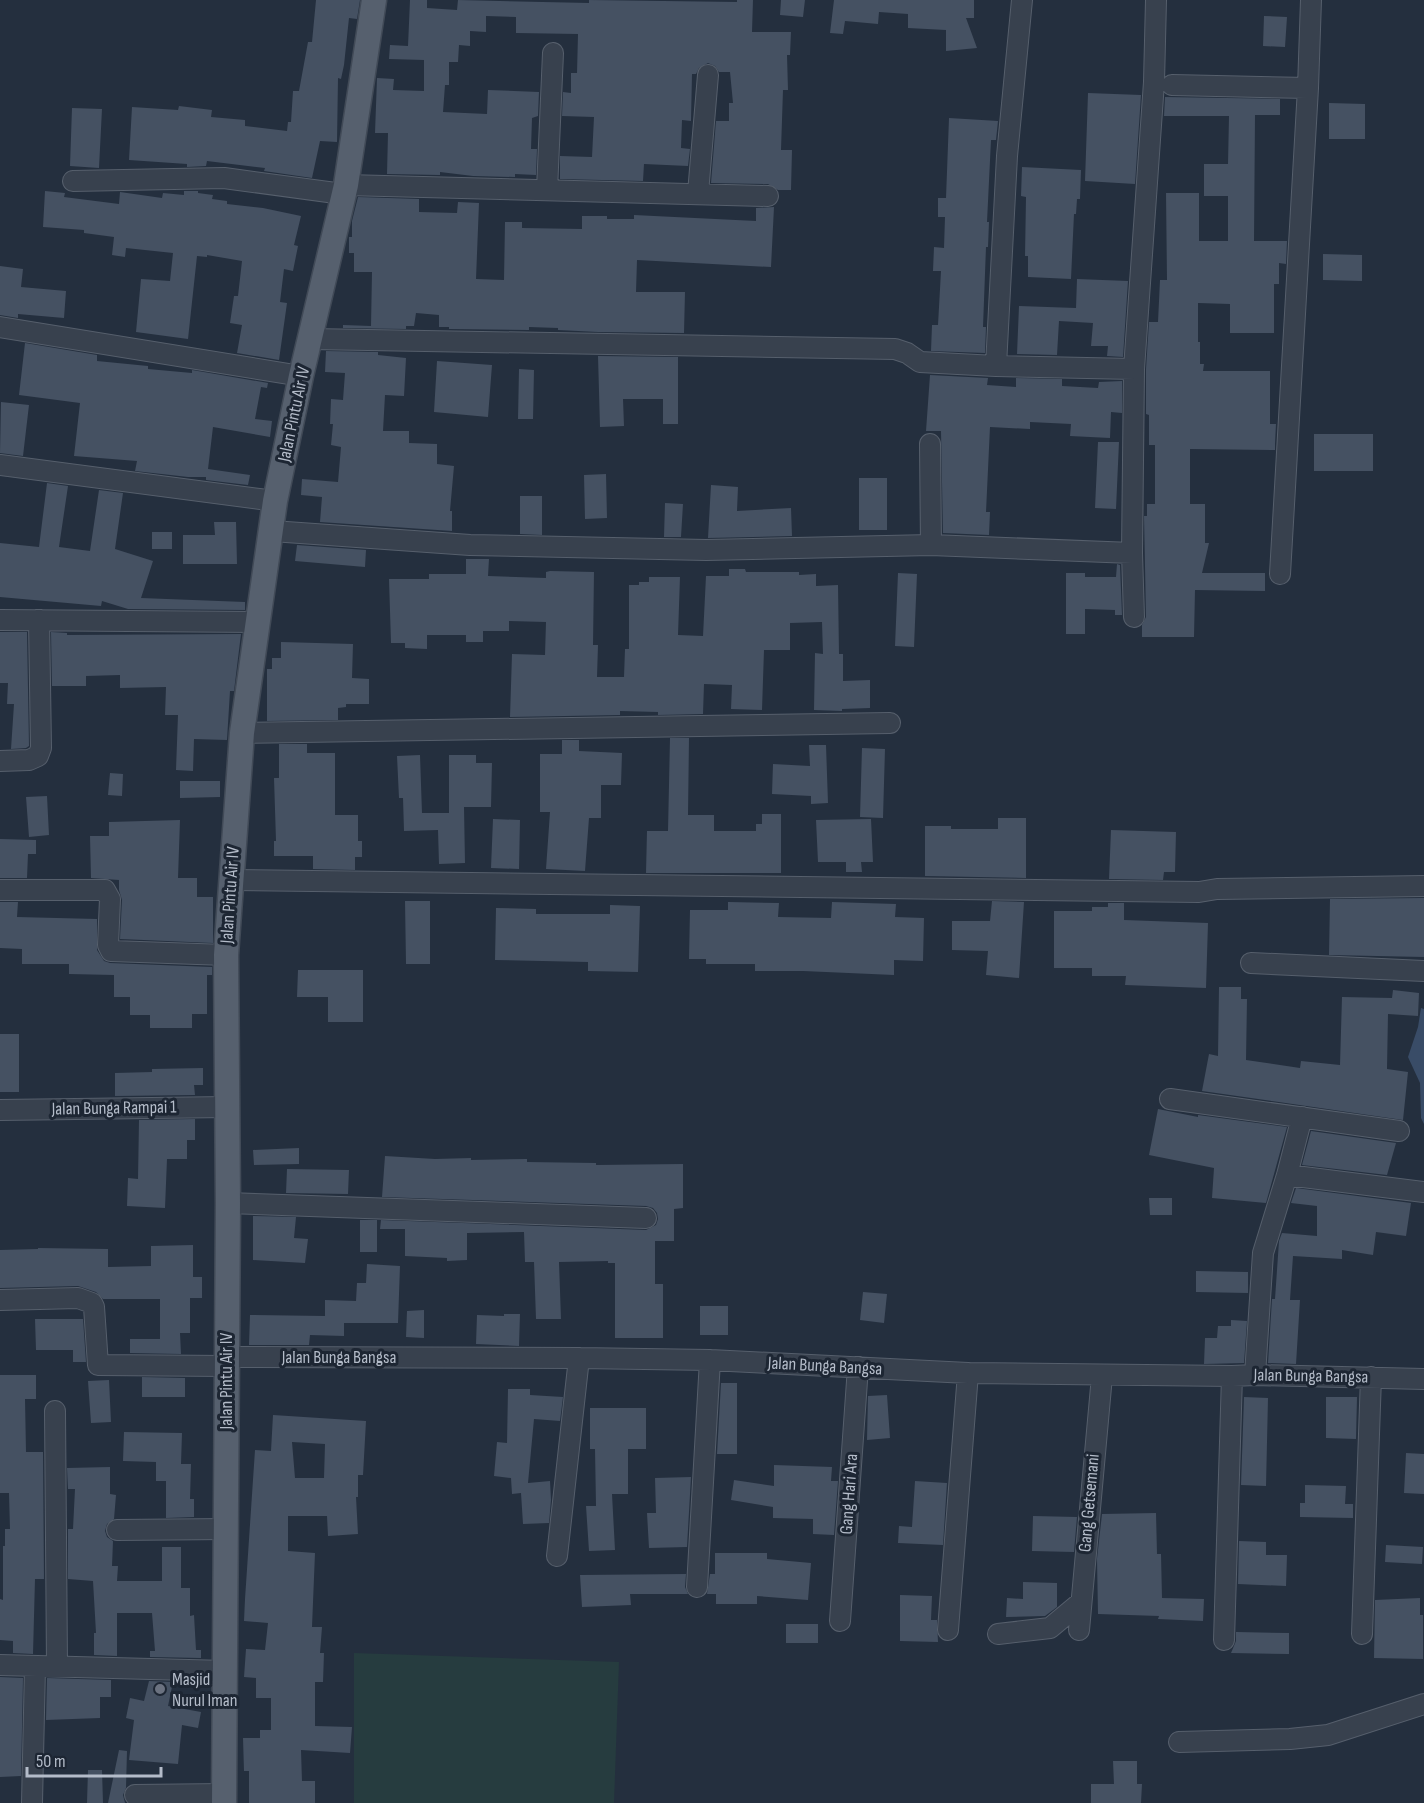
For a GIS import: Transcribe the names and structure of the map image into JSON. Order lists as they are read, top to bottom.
{
  "streets": {
    "main road": ["Jalan Pintu Air IV"],
    "street": [
      "Jalan Bunga Rampai 1",
      "Jalan Bunga Bangsa",
      "Gang Hari Ara",
      "Gang Getsemani"
    ]
  },
  "crossings": [
    ["Jalan Pintu Air IV", "Jalan Bunga Rampai 1"],
    ["Jalan Pintu Air IV", "Jalan Bunga Bangsa"],
    ["Jalan Bunga Bangsa", "Gang Hari Ara"],
    ["Jalan Bunga Bangsa", "Gang Getsemani"]
  ],
  "places": ["Masjid Nurul Iman"],
  "scale_bar": "50 m"
}
